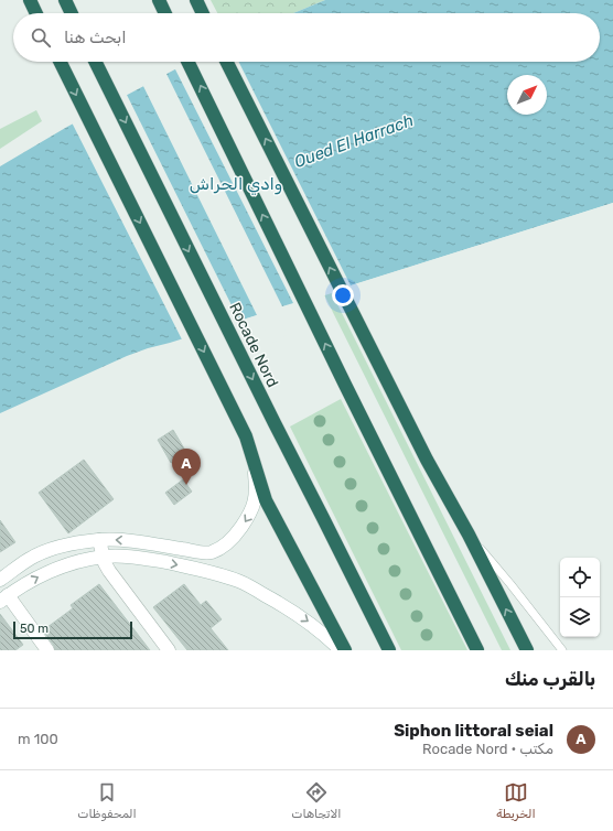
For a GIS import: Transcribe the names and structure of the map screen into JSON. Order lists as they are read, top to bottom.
{
  "streets": {
    "highway": ["Rocade Nord"]
  },
  "water": ["Oued El Harrach", "وادي الحراش"],
  "scale_bar": "50 m",
  "north": "top right",
  "page": {
    "search": "ابحث هنا",
    "pins": "A",
    "scale": "50 m",
    "heading": "بالقرب منك",
    "list": [
      {
        "mark": "A",
        "name": "Siphon littoral seial",
        "note": "مكتب · Rocade Nord",
        "value": "100 m"
      }
    ],
    "nav": ["الخريطة", "الاتجاهات", "المحفوظات"]
  }
}
